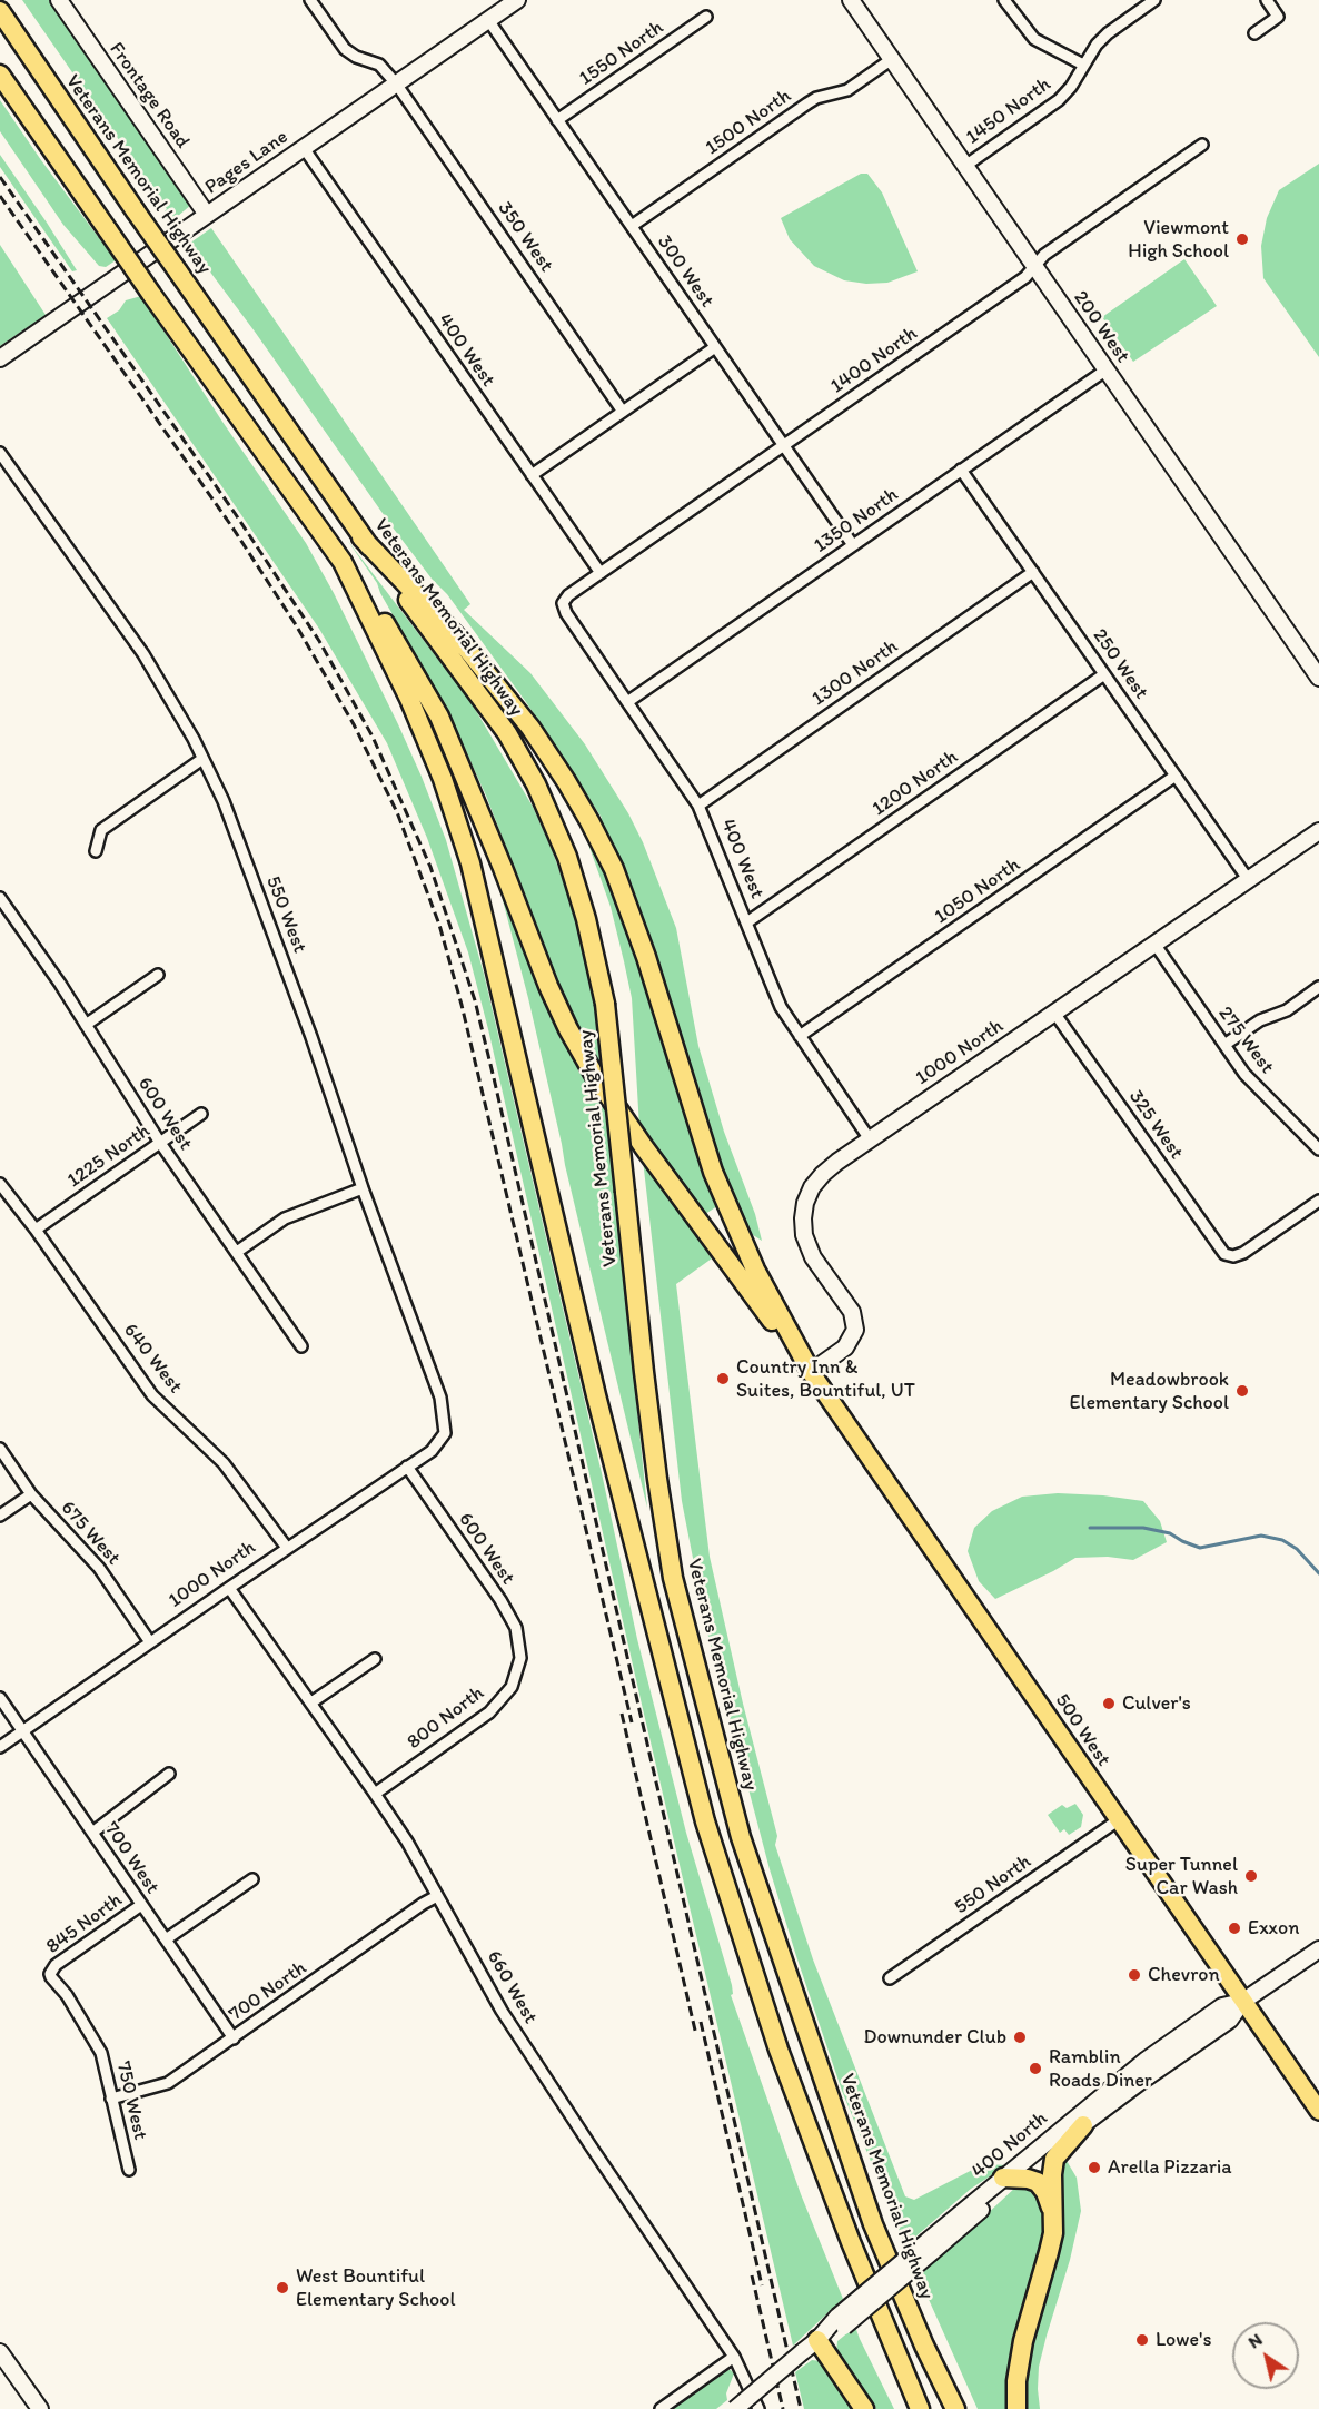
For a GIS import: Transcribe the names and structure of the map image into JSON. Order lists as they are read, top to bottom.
{
  "streets": {
    "highway": ["Veterans Memorial Highway"],
    "main road": ["500 West"],
    "street": [
      "1550 North",
      "Frontage Road",
      "1450 North",
      "1500 North",
      "Pages Lane",
      "350 West",
      "300 West",
      "200 West",
      "400 West",
      "1400 North",
      "1350 North",
      "250 West",
      "1300 North",
      "1200 North",
      "1050 North",
      "550 West",
      "275 West",
      "1000 North",
      "600 West",
      "325 West",
      "1225 North",
      "640 West",
      "675 West",
      "800 North",
      "700 West",
      "550 North",
      "845 North",
      "660 West",
      "700 North",
      "750 West",
      "400 North"
    ]
  },
  "crossings": [
    ["1550 North", "300 West"],
    ["Frontage Road", "Pages Lane"],
    ["1450 North", "200 West"],
    ["1500 North", "300 West"],
    ["1500 North", "200 West"],
    ["Pages Lane", "350 West"],
    ["Pages Lane", "300 West"],
    ["Pages Lane", "400 West"],
    ["300 West", "1400 North"],
    ["300 West", "1350 North"],
    ["200 West", "1400 North"],
    ["200 West", "1350 North"],
    ["400 West", "1400 North"],
    ["400 West", "1350 North"],
    ["400 West", "1300 North"],
    ["400 West", "1200 North"],
    ["400 West", "1050 North"],
    ["400 West", "1000 North"],
    ["1350 North", "250 West"],
    ["250 West", "1300 North"],
    ["250 West", "1200 North"],
    ["250 West", "1050 North"],
    ["250 West", "1000 North"],
    ["550 West", "1000 North"],
    ["275 West", "1000 North"],
    ["1000 North", "600 West"],
    ["1000 North", "325 West"],
    ["1000 North", "640 West"],
    ["1000 North", "675 West"],
    ["1000 North", "500 West"],
    ["1000 North", "700 West"],
    ["1000 North", "660 West"],
    ["600 West", "1225 North"],
    ["600 West", "800 North"],
    ["1225 North", "640 West"],
    ["800 North", "660 West"],
    ["500 West", "550 North"],
    ["500 West", "400 North"],
    ["700 West", "845 North"],
    ["700 West", "700 North"],
    ["845 North", "750 West"],
    ["660 West", "700 North"],
    ["700 North", "750 West"]
  ],
  "places": [
    "Viewmont High School",
    "Country Inn & Suites, Bountiful, UT",
    "Meadowbrook Elementary School",
    "Culver's",
    "Super Tunnel Car Wash",
    "Exxon",
    "Chevron",
    "Downunder Club",
    "Ramblin Roads Diner",
    "Arella Pizzaria",
    "West Bountiful Elementary School",
    "Lowe's"
  ],
  "north": "top left"
}
